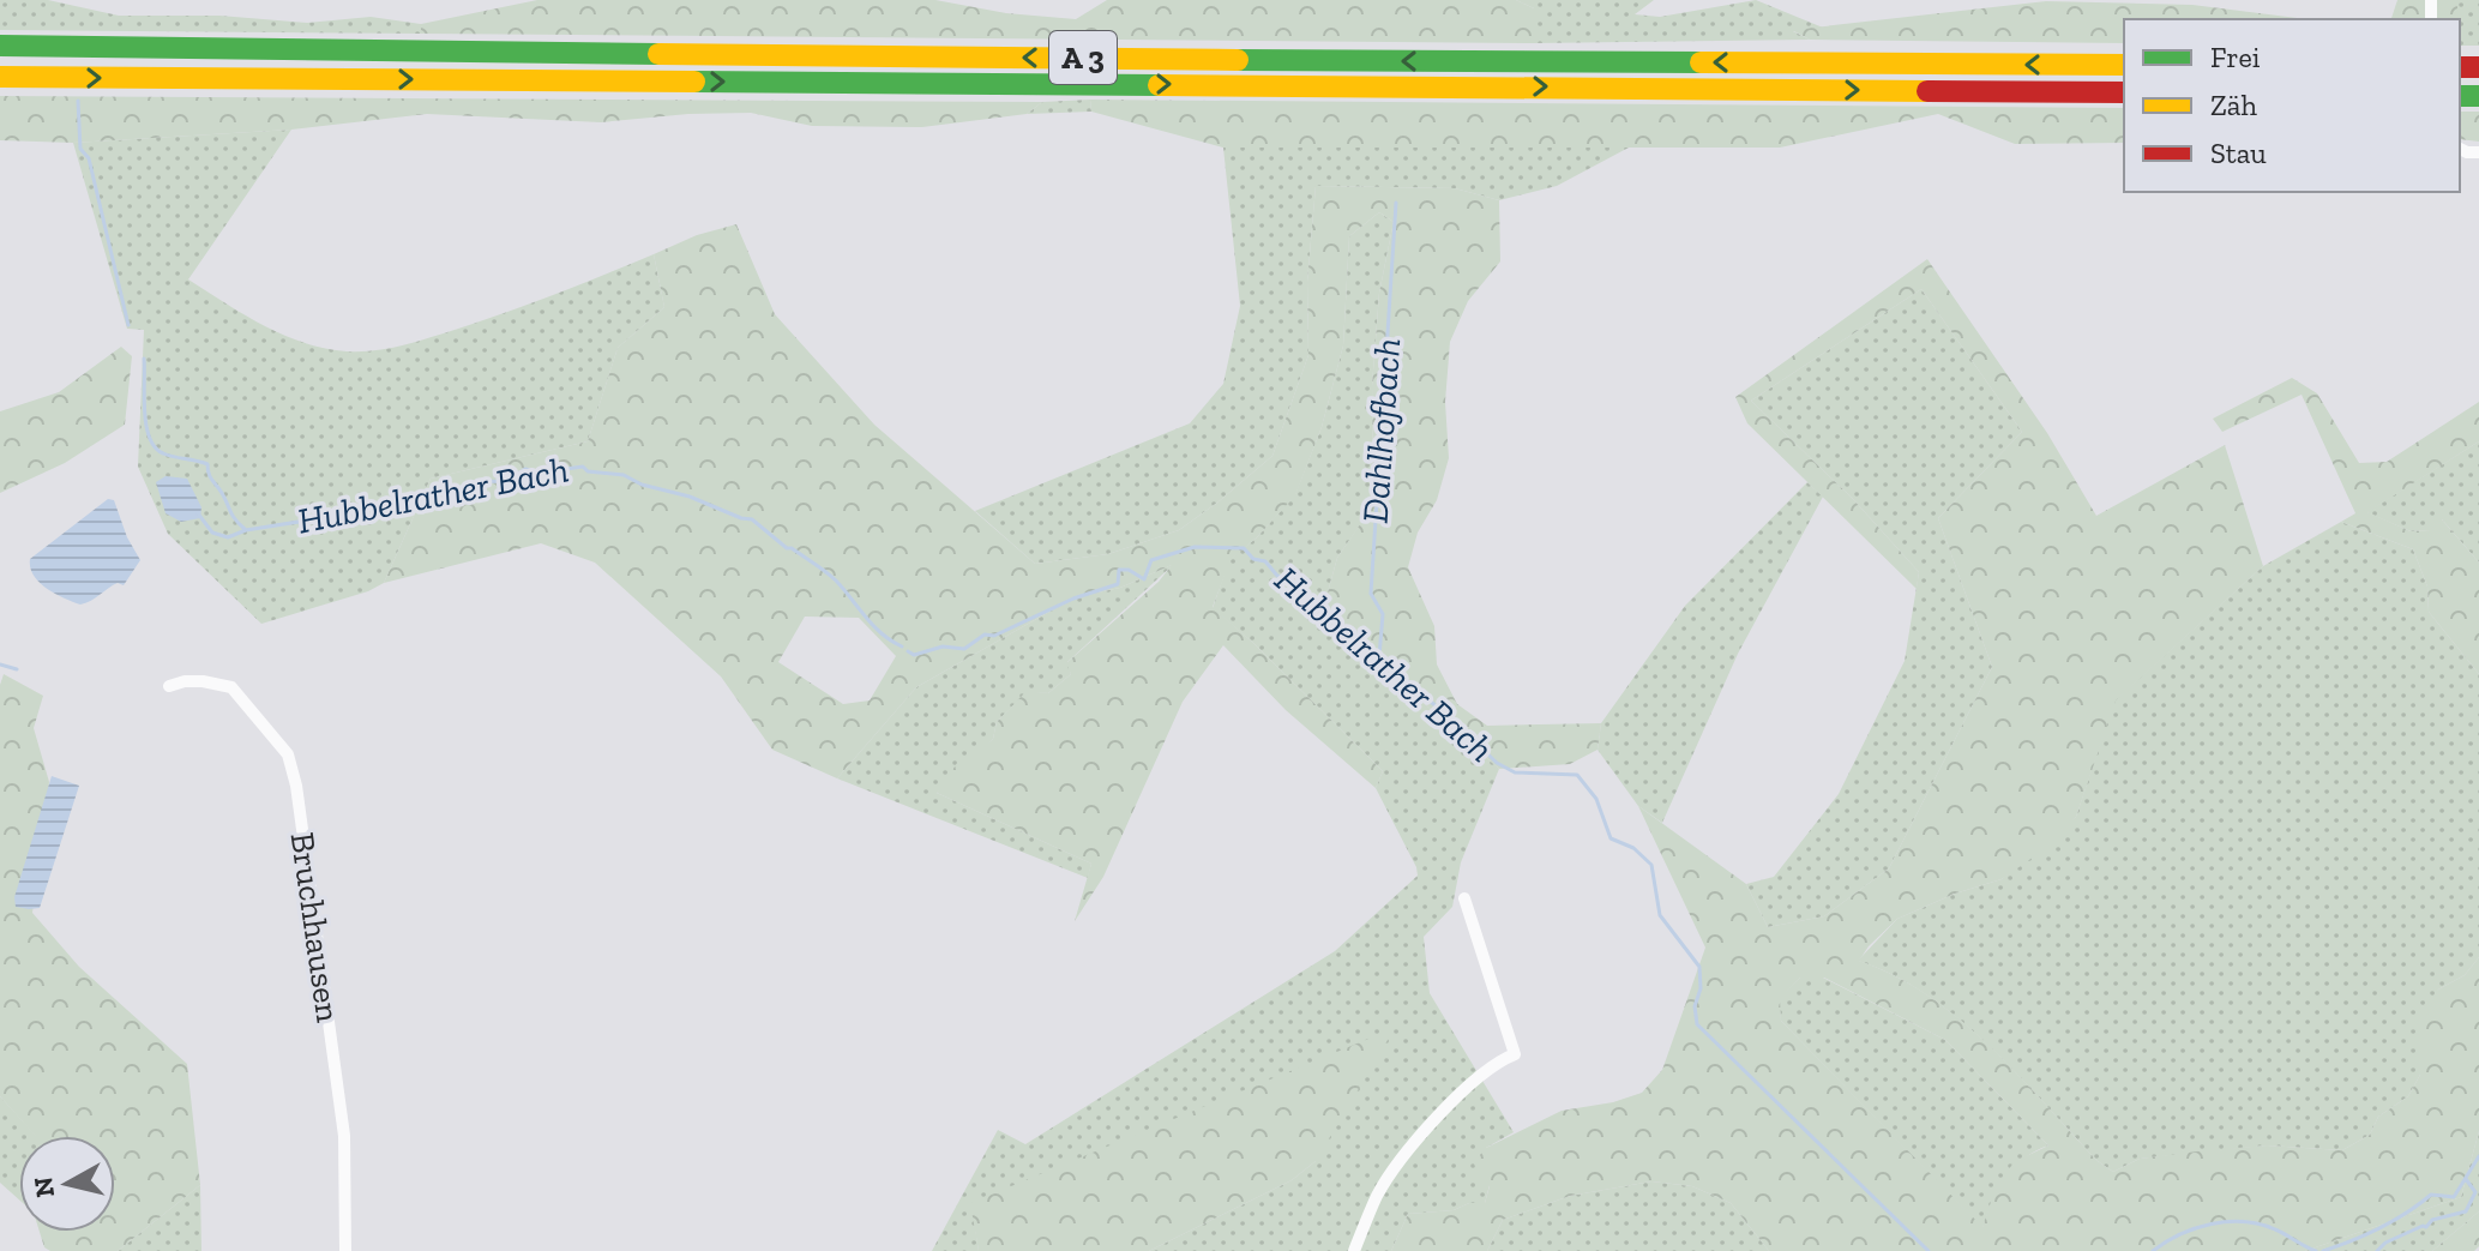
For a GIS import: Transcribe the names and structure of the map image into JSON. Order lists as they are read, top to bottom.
{
  "streets": {
    "highway": ["A 3"],
    "street": ["Bruchhausen"]
  },
  "water": ["Dahlhofbach", "Hubbelrather Bach"],
  "legend": ["Frei", "Zäh", "Stau"],
  "north": "left"
}
